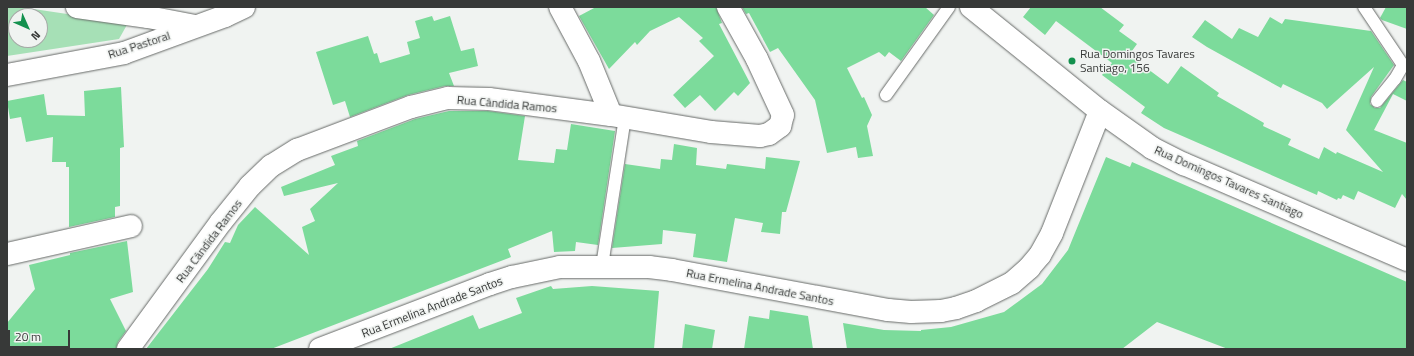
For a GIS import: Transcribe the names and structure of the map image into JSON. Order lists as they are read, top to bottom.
{
  "streets": {
    "street": [
      "Rua Pastoral",
      "Rua Cândida Ramos",
      "Rua Domingos Tavares Santiago",
      "Rua Ermelina Andrade Santos"
    ]
  },
  "crossings": [
    ["Rua Domingos Tavares Santiago", "Rua Ermelina Andrade Santos"]
  ],
  "places": ["Rua Domingos Tavares Santiago, 156"],
  "scale_bar": "20 m",
  "north": "bottom right"
}
